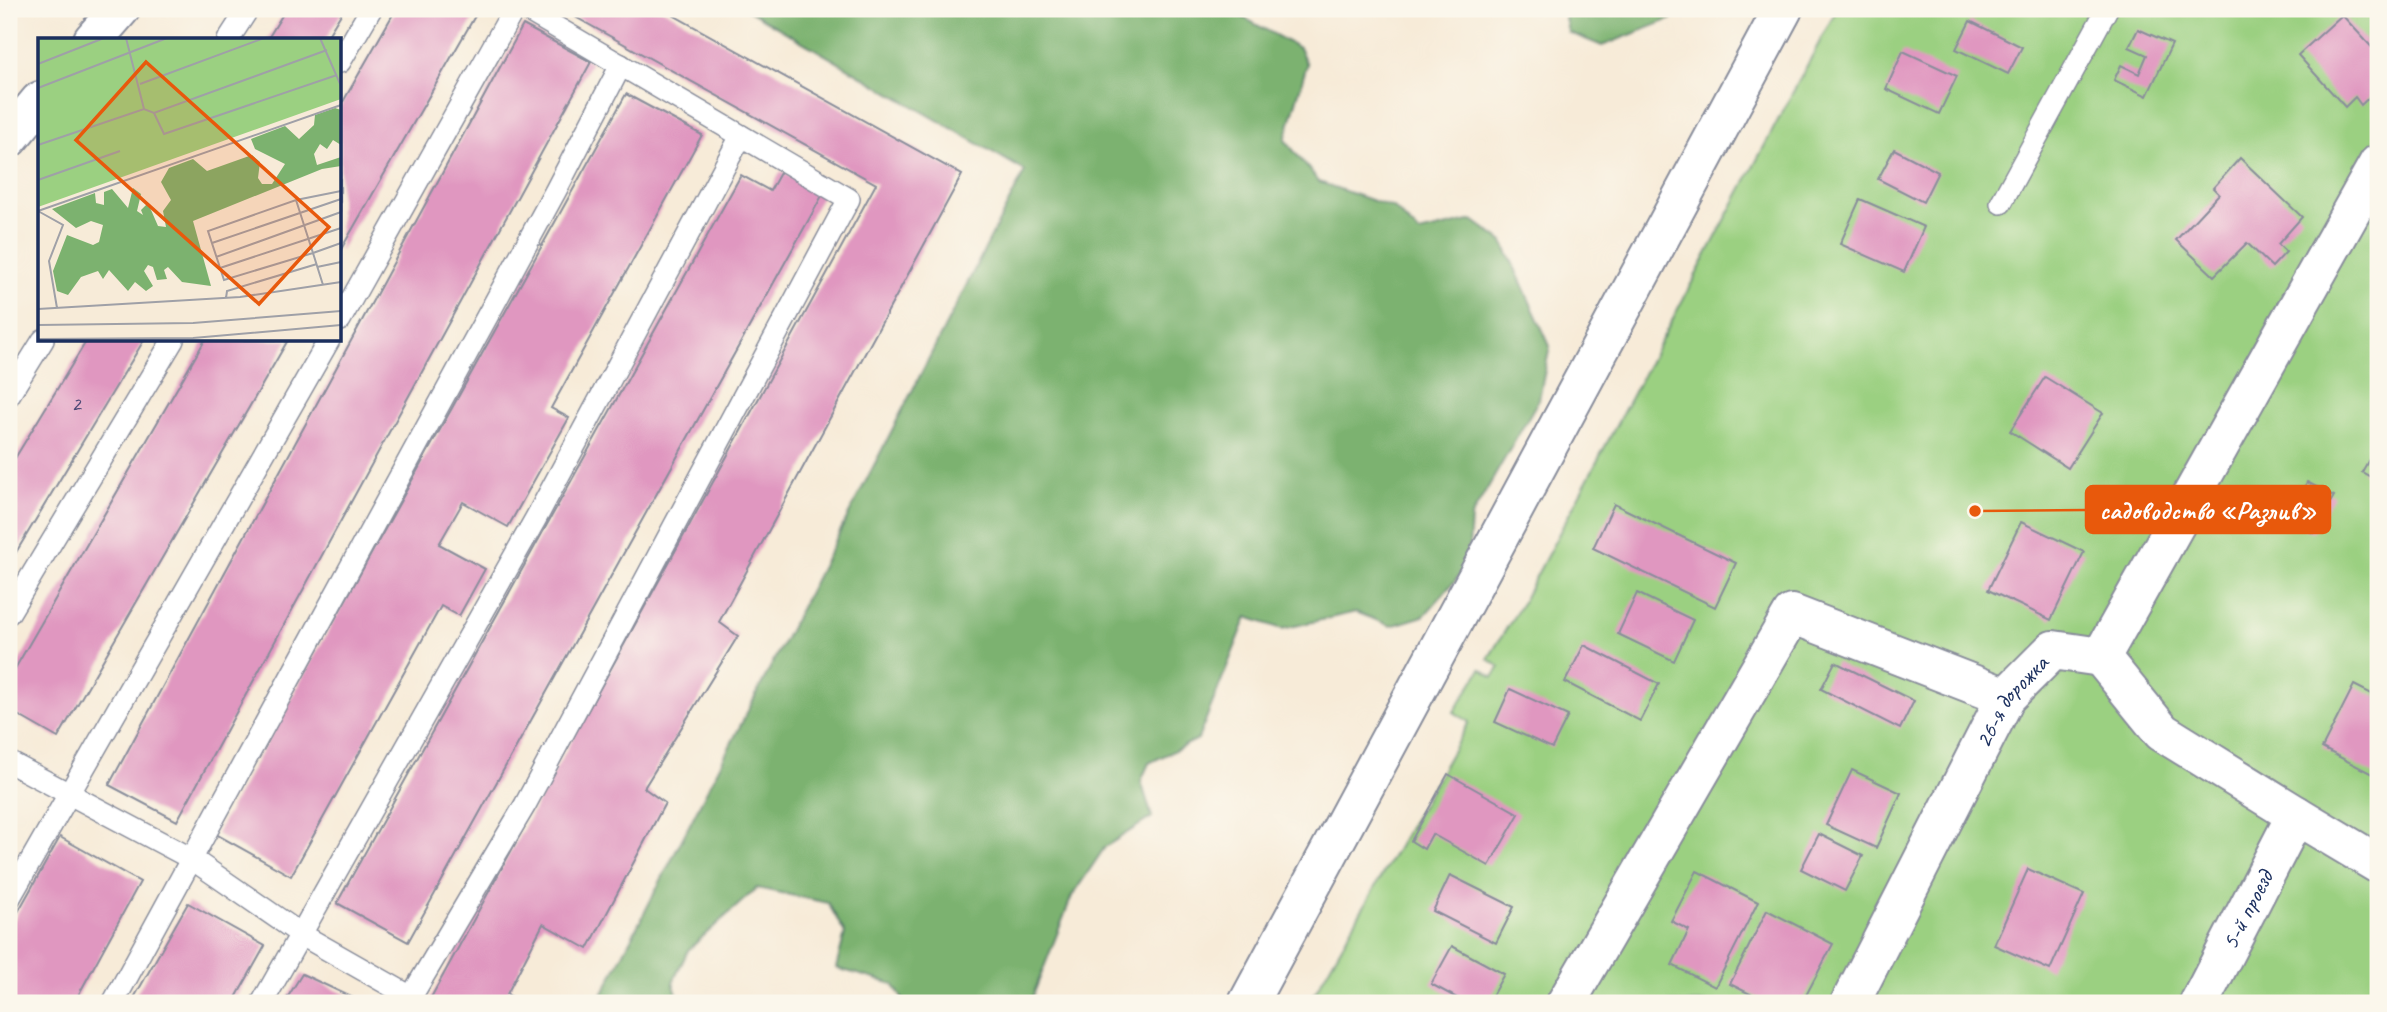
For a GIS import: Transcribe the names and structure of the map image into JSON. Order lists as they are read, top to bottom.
{
  "streets": {
    "street": ["26-я дорожка", "5-й проезд"]
  },
  "places": ["садоводство «Разлив»"],
  "house_numbers": ["2"]
}
